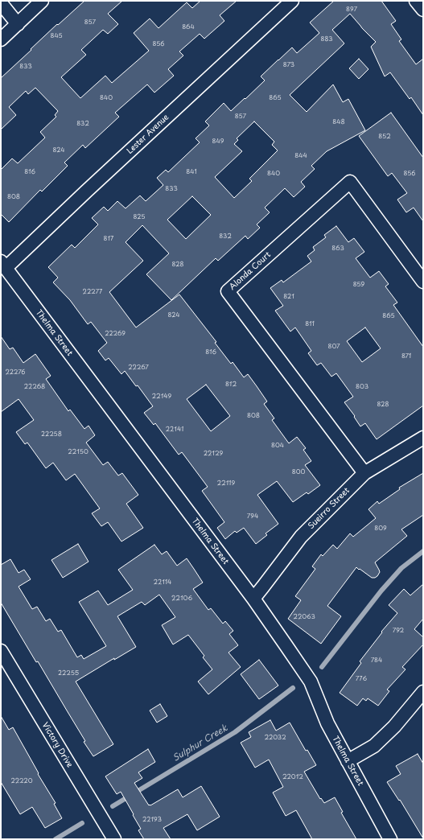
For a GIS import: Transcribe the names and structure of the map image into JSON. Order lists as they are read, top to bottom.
{
  "streets": {
    "street": [
      "Lester Avenue",
      "Alonda Court",
      "Thelma Street",
      "Sueirro Street",
      "Victory Drive"
    ]
  },
  "crossings": [
    ["Lester Avenue", "Thelma Street"],
    ["Alonda Court", "Sueirro Street"],
    ["Thelma Street", "Sueirro Street"]
  ],
  "water": ["Sulphur Creek"],
  "house_numbers": [
    "897",
    "857",
    "864",
    "845",
    "883",
    "856",
    "873",
    "833",
    "840",
    "865",
    "857",
    "848",
    "832",
    "852",
    "849",
    "824",
    "844",
    "816",
    "841",
    "840",
    "856",
    "833",
    "808",
    "825",
    "832",
    "817",
    "863",
    "828",
    "859",
    "22277",
    "821",
    "824",
    "865",
    "811",
    "22269",
    "807",
    "816",
    "871",
    "22267",
    "22276",
    "812",
    "22268",
    "803",
    "22149",
    "828",
    "808",
    "22141",
    "22258",
    "804",
    "22150",
    "22129",
    "800",
    "22119",
    "794",
    "809",
    "22114",
    "22106",
    "22063",
    "792",
    "784",
    "22255",
    "776",
    "22032",
    "22012",
    "22220",
    "22193"
  ]
}
